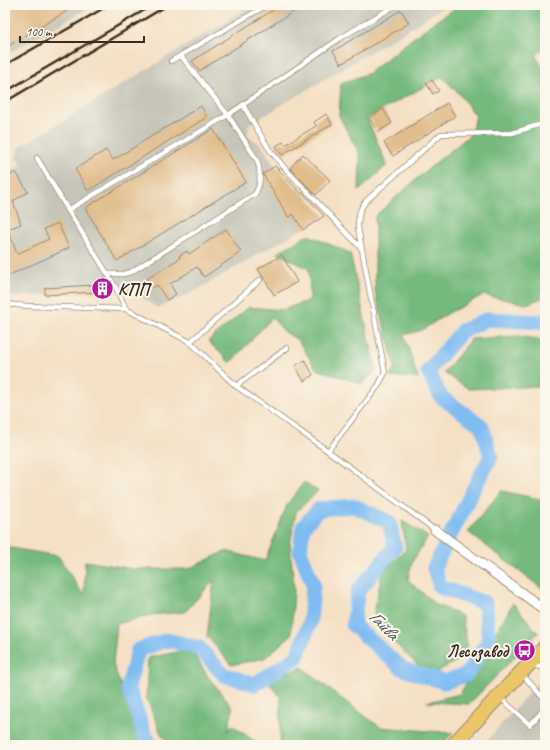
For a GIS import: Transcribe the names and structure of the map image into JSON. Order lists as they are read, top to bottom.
{
  "water": ["Гайва"],
  "places": {
    "building": ["КПП"],
    "bus stop": ["Лесозавод"]
  },
  "scale_bar": "100 m"
}
